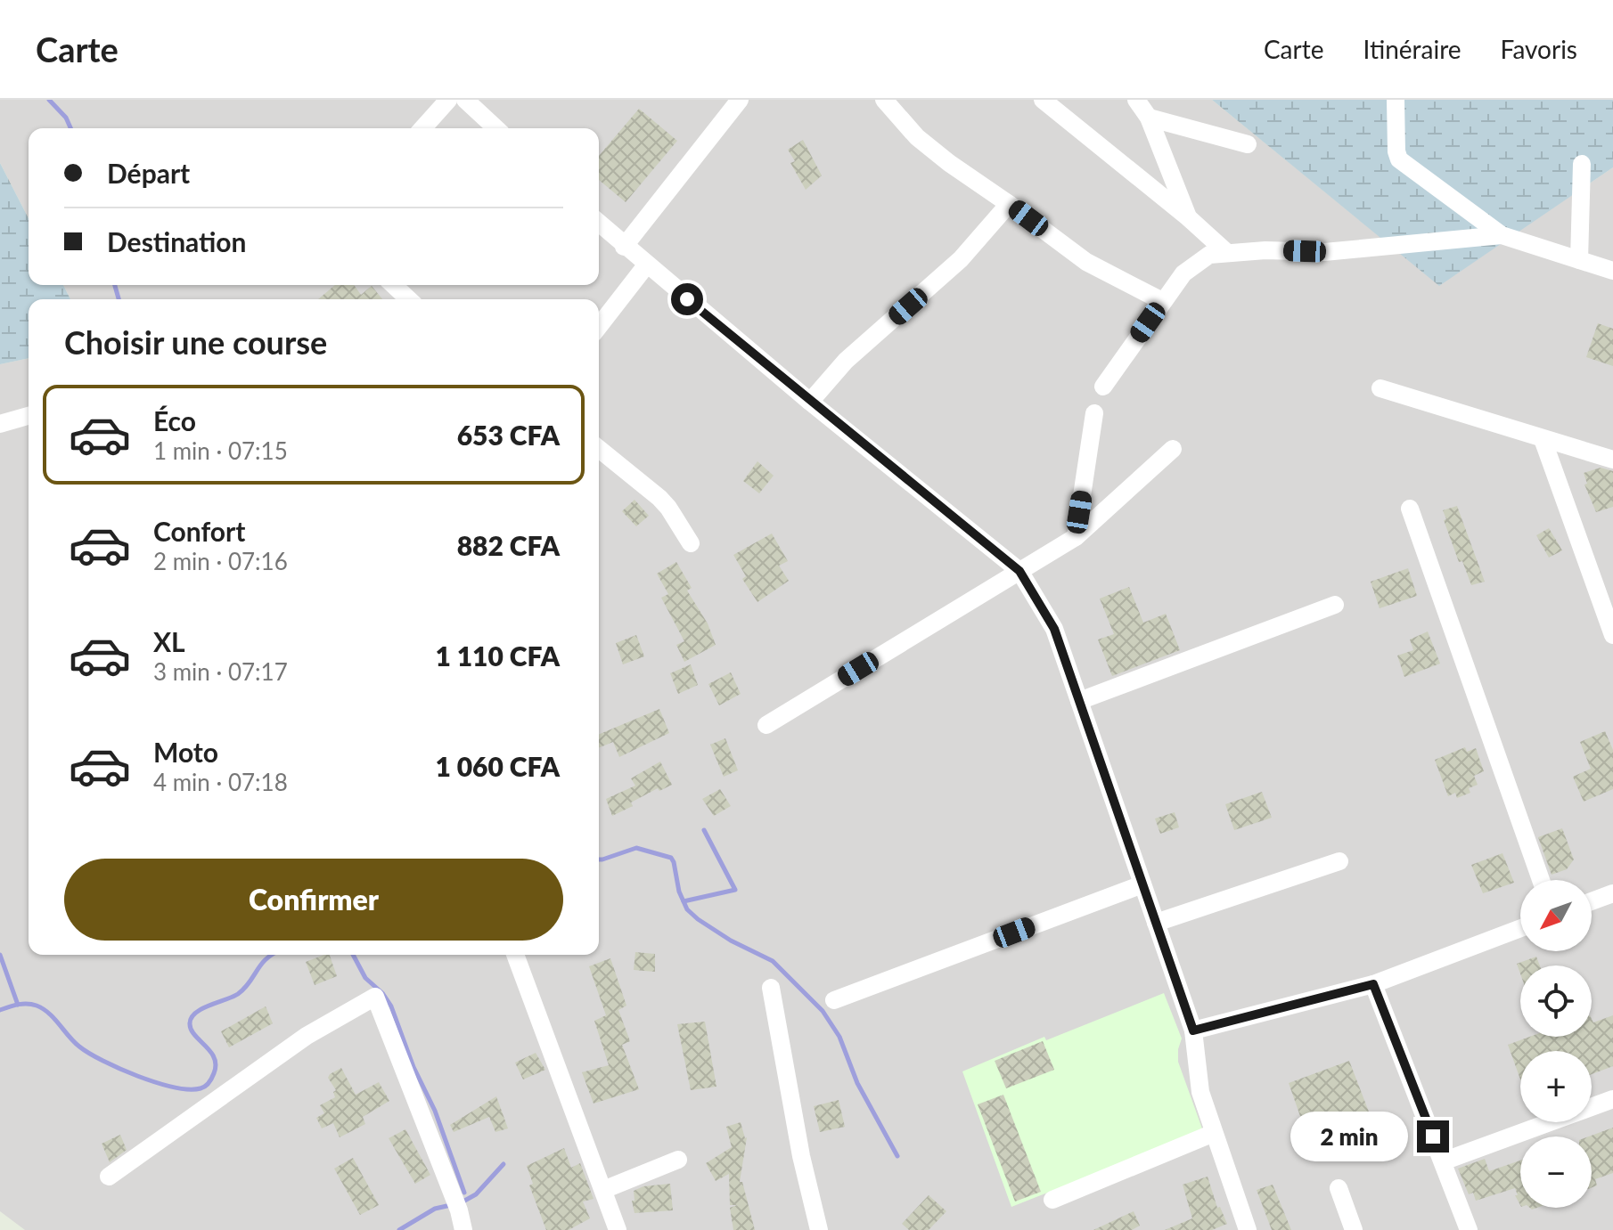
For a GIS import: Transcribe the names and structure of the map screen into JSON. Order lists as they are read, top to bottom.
{
  "north": "bottom left",
  "page": {
    "header": "Carte",
    "nav": ["Carte", "Itinéraire", "Favoris"],
    "banner": ["Départ", "Destination"],
    "heading": "Choisir une course",
    "list": [
      {
        "name": "Éco",
        "note": "1 min · 07:15",
        "value": "653 CFA"
      },
      {
        "name": "Confort",
        "note": "2 min · 07:16",
        "value": "882 CFA"
      },
      {
        "name": "XL",
        "note": "3 min · 07:17",
        "value": "1 110 CFA"
      },
      {
        "name": "Moto",
        "note": "4 min · 07:18",
        "value": "1 060 CFA"
      }
    ],
    "buttons": "Confirmer",
    "map_buttons": ["+", "−"],
    "bubble": "2 min"
  }
}
